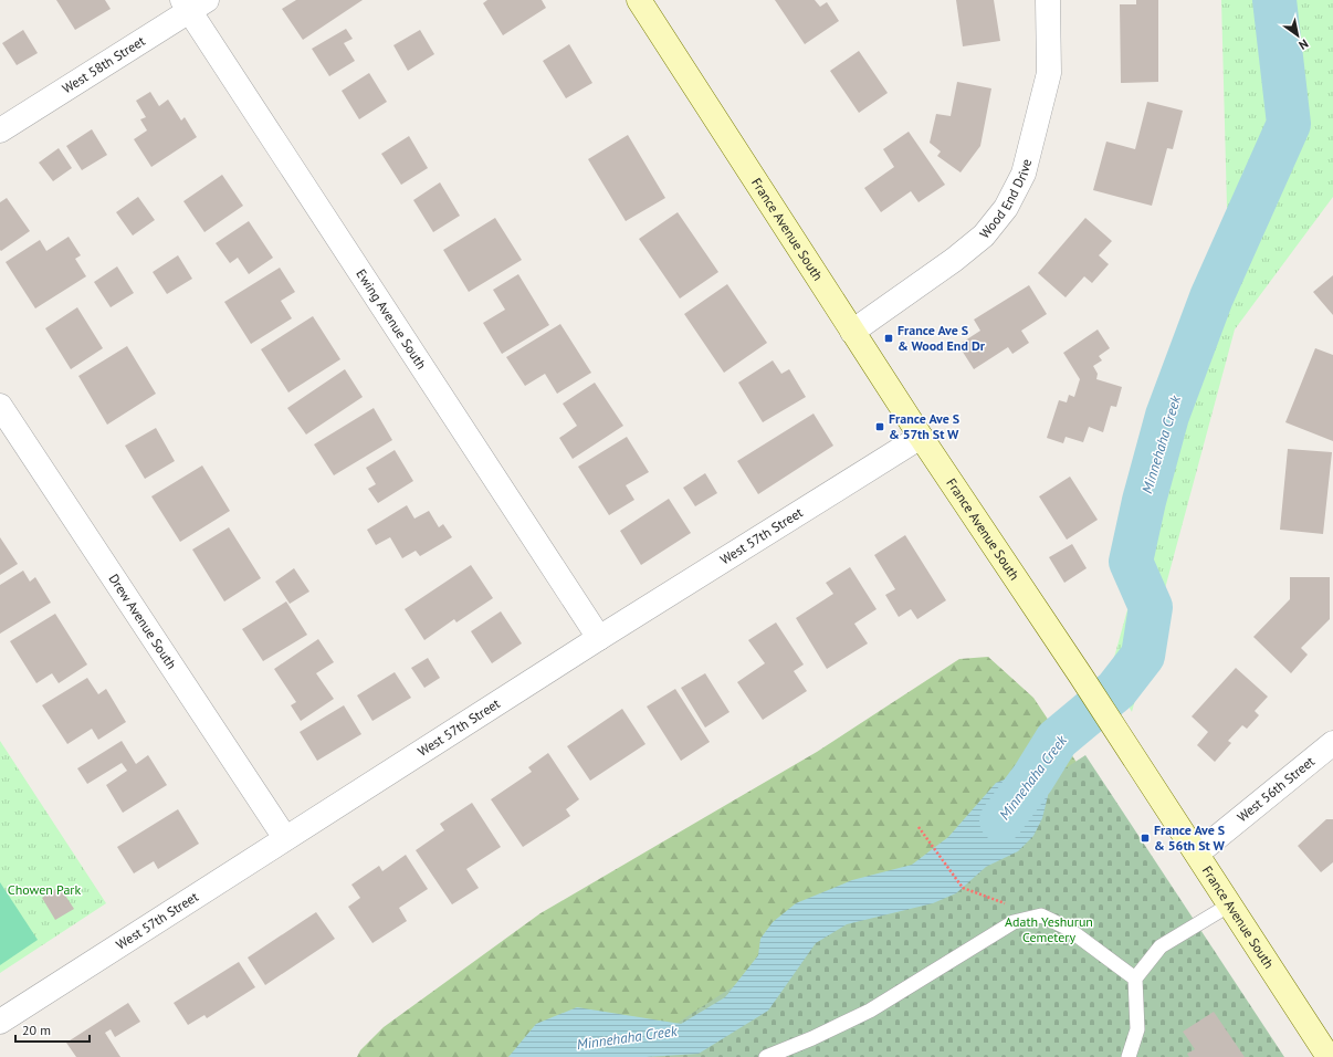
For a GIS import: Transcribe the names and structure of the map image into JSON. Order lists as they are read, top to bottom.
{
  "streets": {
    "main road": ["France Avenue South"],
    "street": [
      "West 58th Street",
      "Wood End Drive",
      "Ewing Avenue South",
      "West 57th Street",
      "Drew Avenue South",
      "West 56th Street"
    ]
  },
  "crossings": [
    ["West 58th Street", "Ewing Avenue South"],
    ["Wood End Drive", "France Avenue South"],
    ["France Avenue South", "West 57th Street"],
    ["France Avenue South", "West 56th Street"],
    ["Ewing Avenue South", "West 57th Street"],
    ["West 57th Street", "Drew Avenue South"]
  ],
  "water": ["Minnehaha Creek"],
  "parks": ["Chowen Park", "Adath Yeshurun Cemetery"],
  "places": {
    "transit": ["France Ave S & Wood End Dr", "France Ave S & 57th St W", "France Ave S & 56th St W"]
  },
  "scale_bar": "20 m",
  "north": "bottom right"
}
